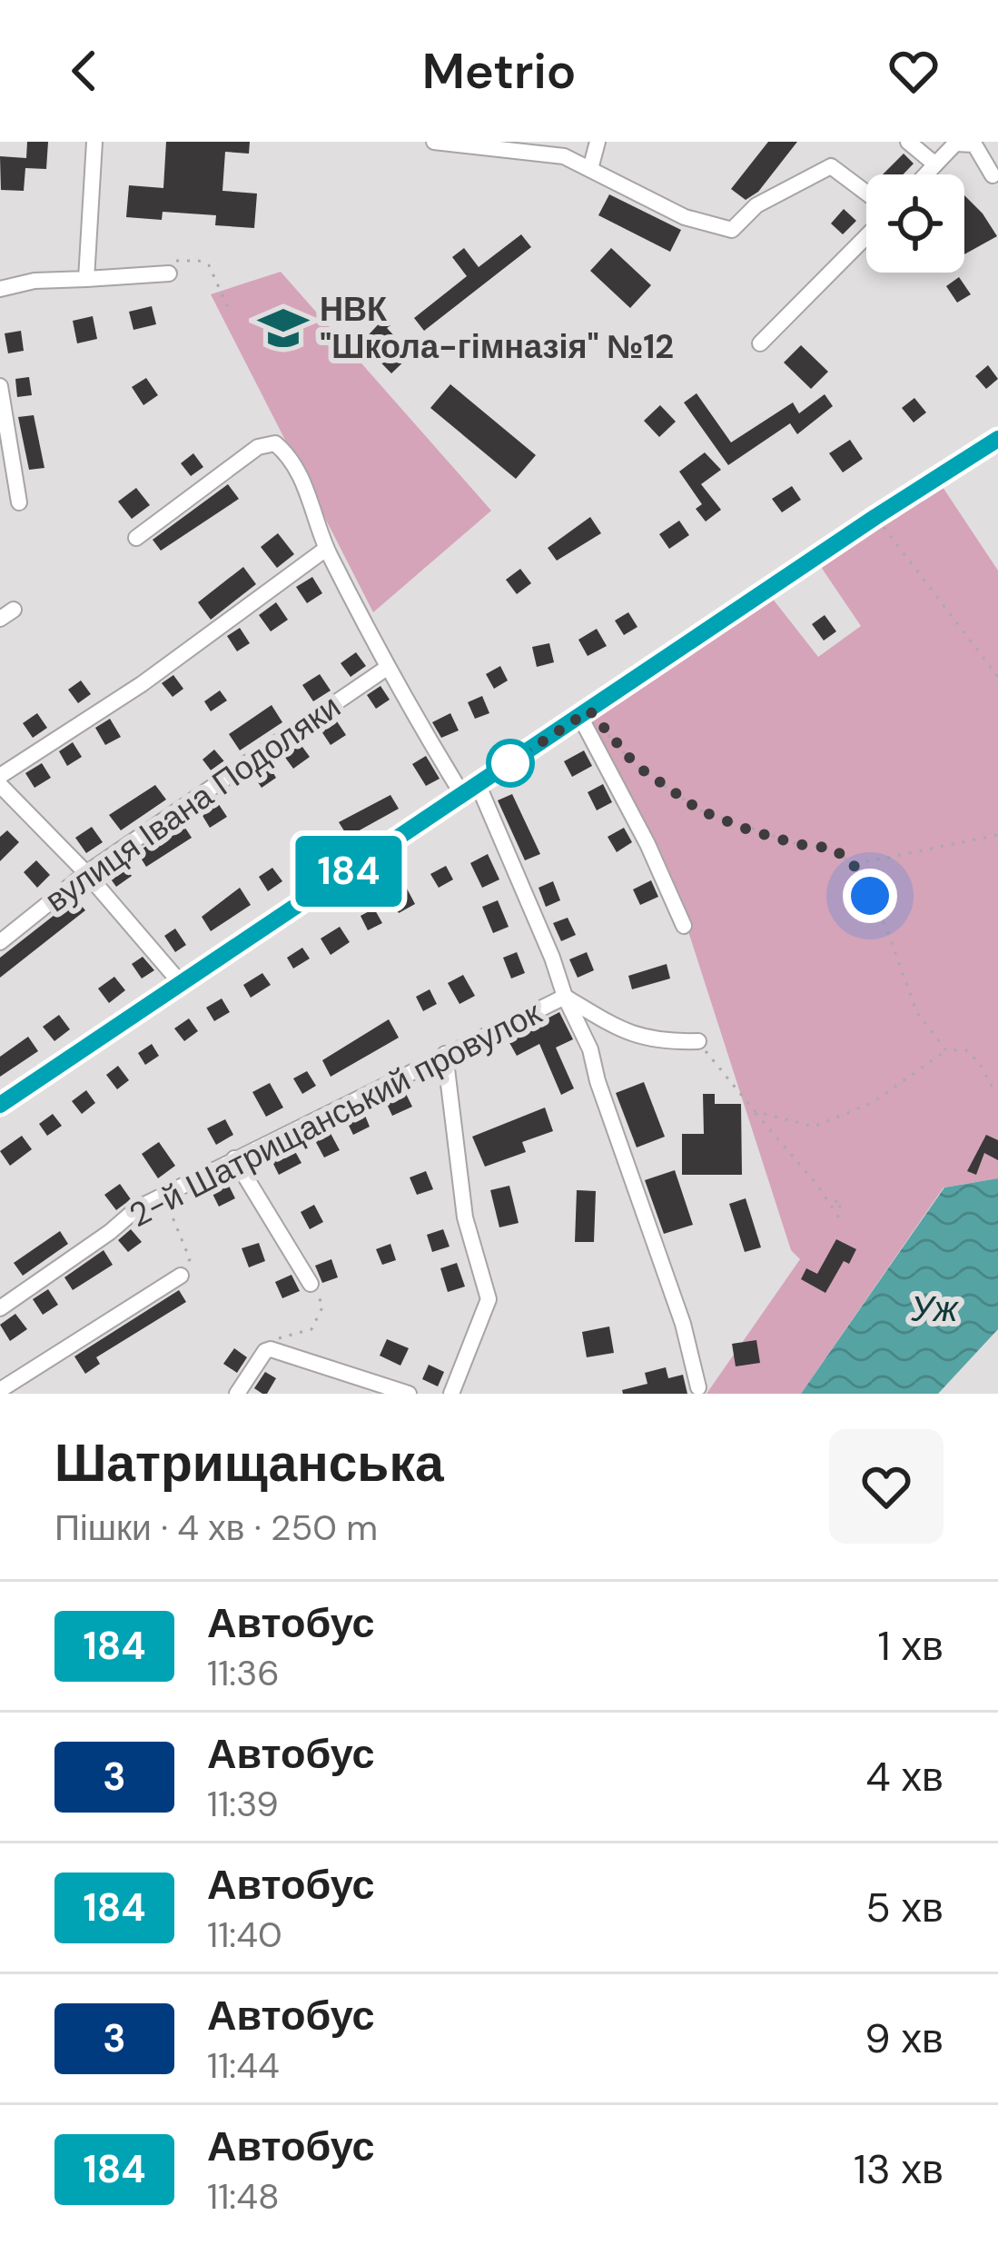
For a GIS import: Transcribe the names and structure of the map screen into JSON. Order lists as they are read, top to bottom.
{
  "streets": {
    "street": ["вулиця Івана Подоляки", "2-й Шатрищанський провулок"]
  },
  "water": ["Уж"],
  "places": {
    "school or university": ["НВК \"Школа-гімназія\" №12"]
  },
  "lines": ["bus line 184"],
  "page": {
    "header": "Metrio",
    "on_map": "184",
    "heading": ["Шатрищанська", "Пішки · 4 хв · 250 m"],
    "list": [
      {
        "mark": "184",
        "name": "Автобус",
        "note": "11:36",
        "value": "1 хв"
      },
      {
        "mark": "3",
        "name": "Автобус",
        "note": "11:39",
        "value": "4 хв"
      },
      {
        "mark": "184",
        "name": "Автобус",
        "note": "11:40",
        "value": "5 хв"
      },
      {
        "mark": "3",
        "name": "Автобус",
        "note": "11:44",
        "value": "9 хв"
      },
      {
        "mark": "184",
        "name": "Автобус",
        "note": "11:48",
        "value": "13 хв"
      }
    ]
  }
}
